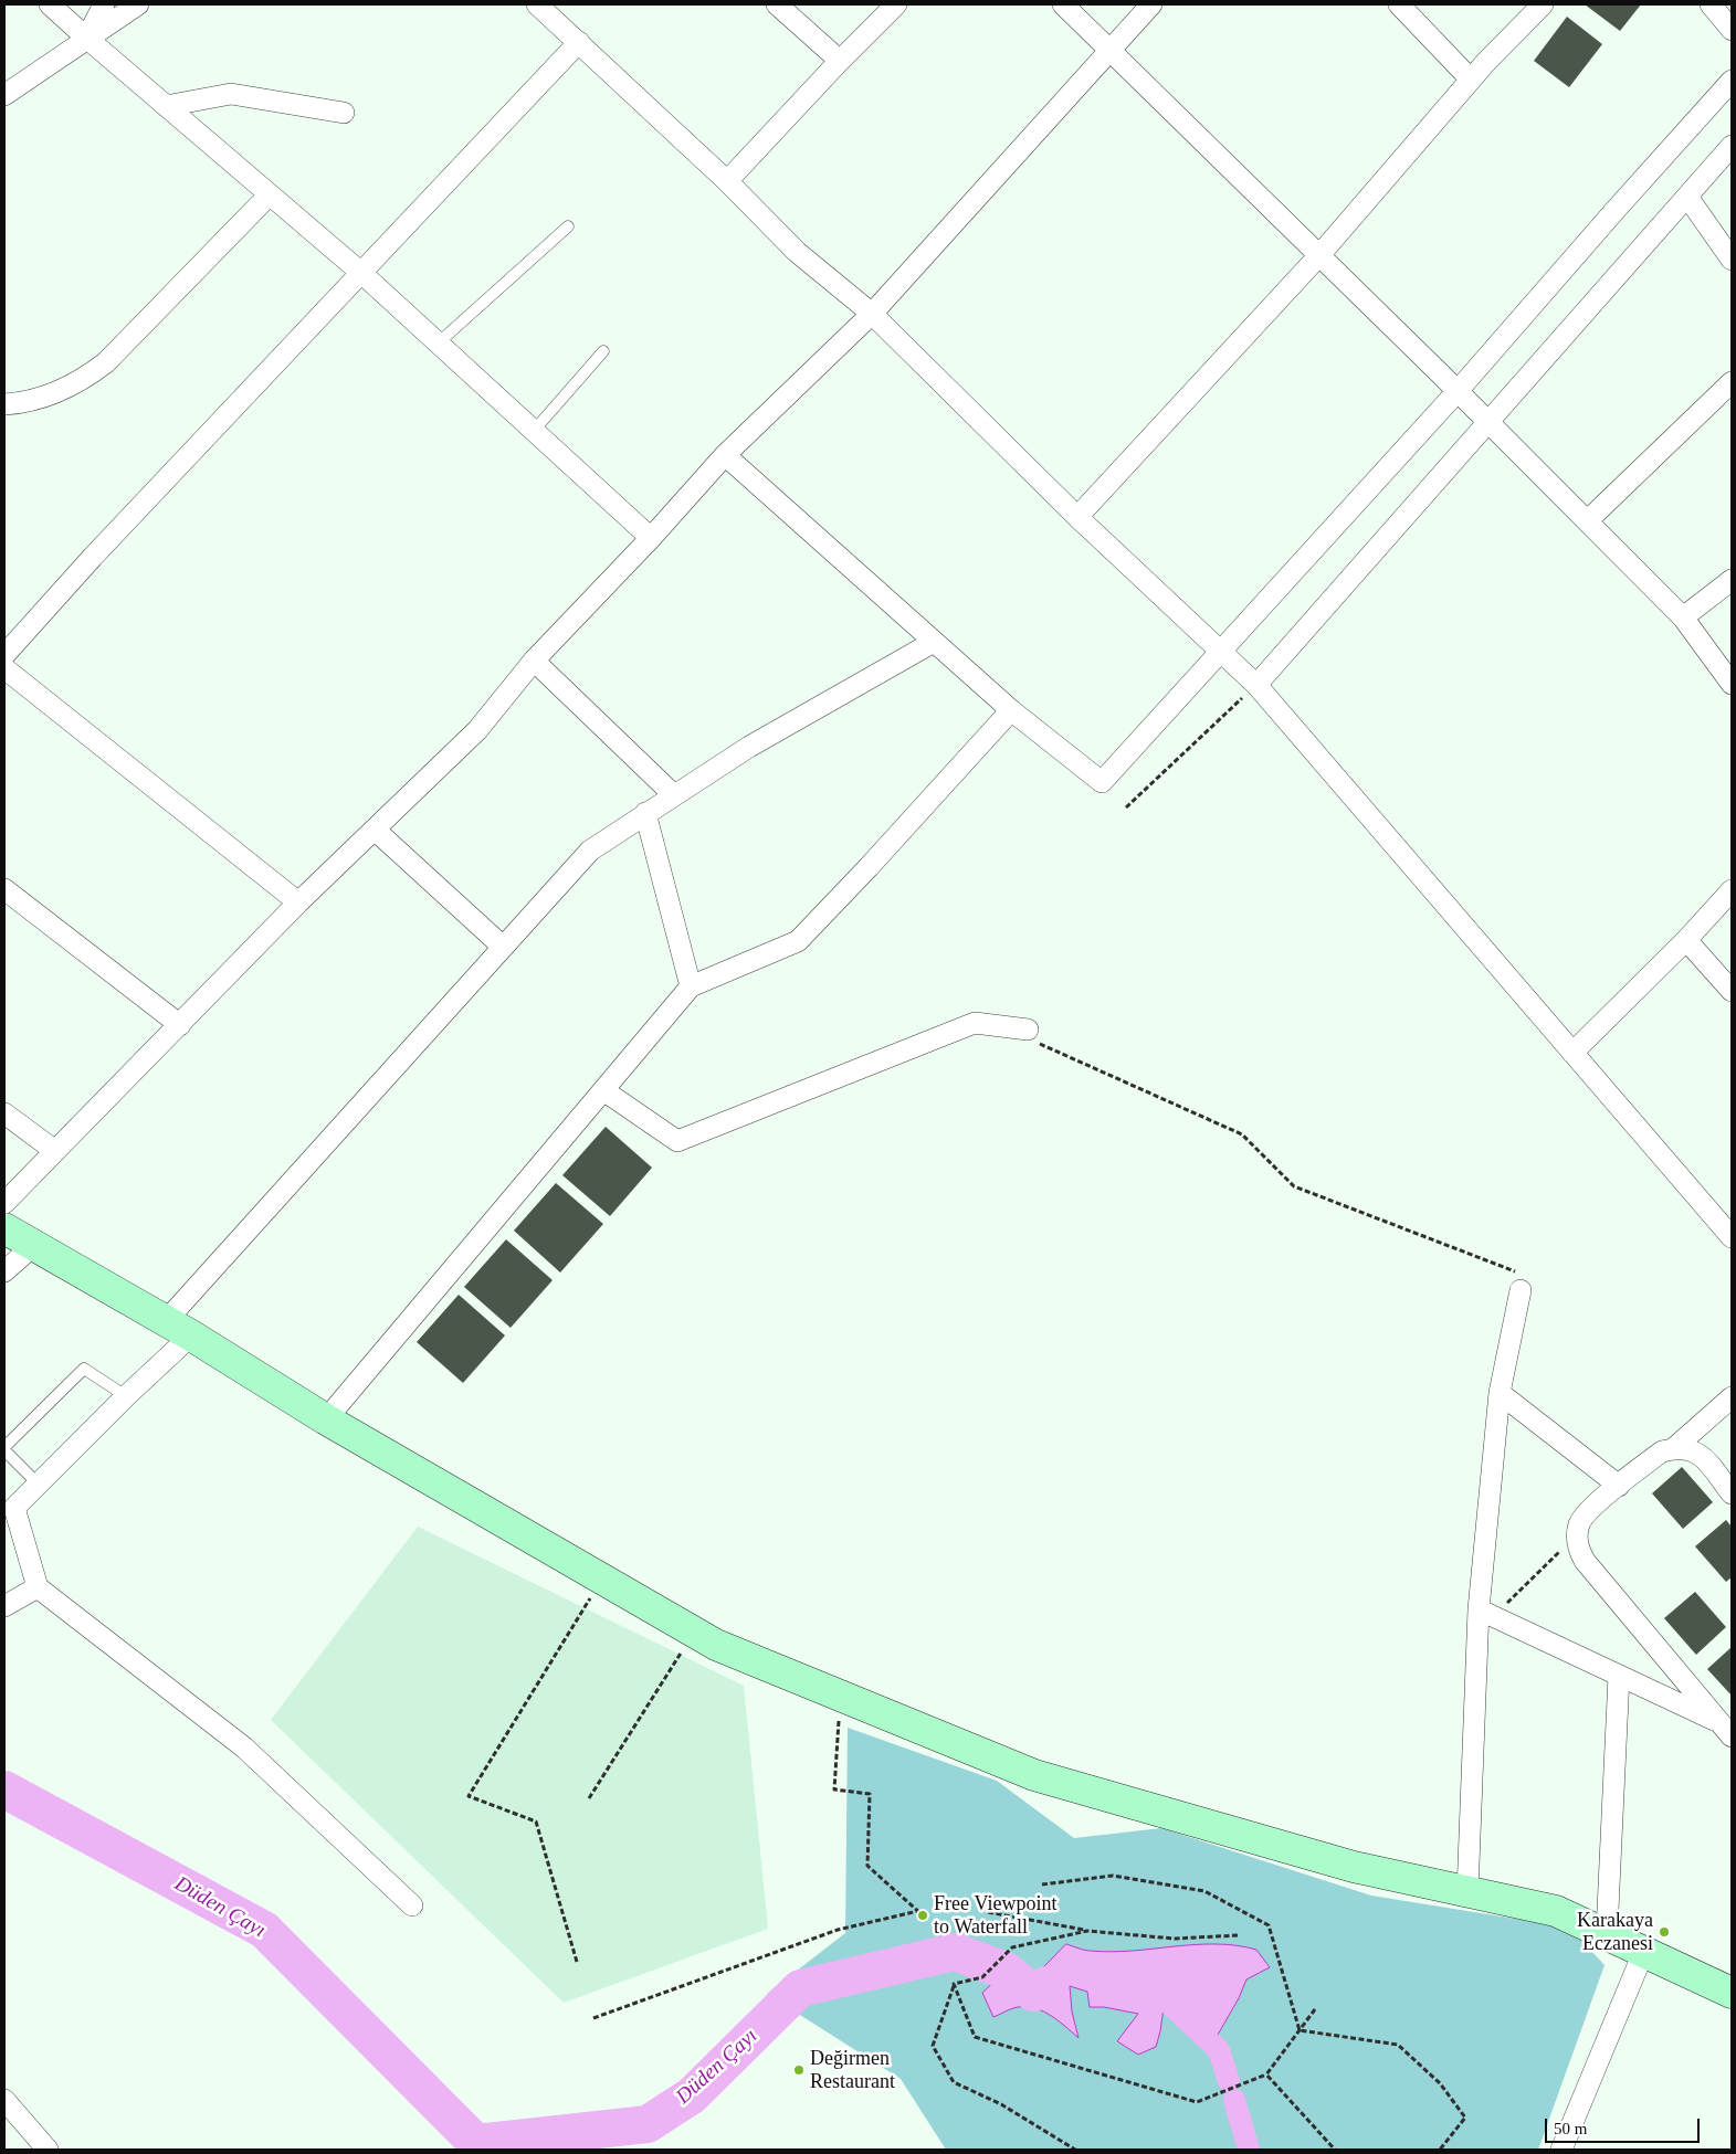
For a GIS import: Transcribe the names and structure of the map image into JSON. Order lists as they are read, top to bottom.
{
  "water": ["Düden Çayı"],
  "places": ["Free Viewpoint to Waterfall", "Karakaya Eczanesi", "Değirmen Restaurant"],
  "scale_bar": "50 m"
}
